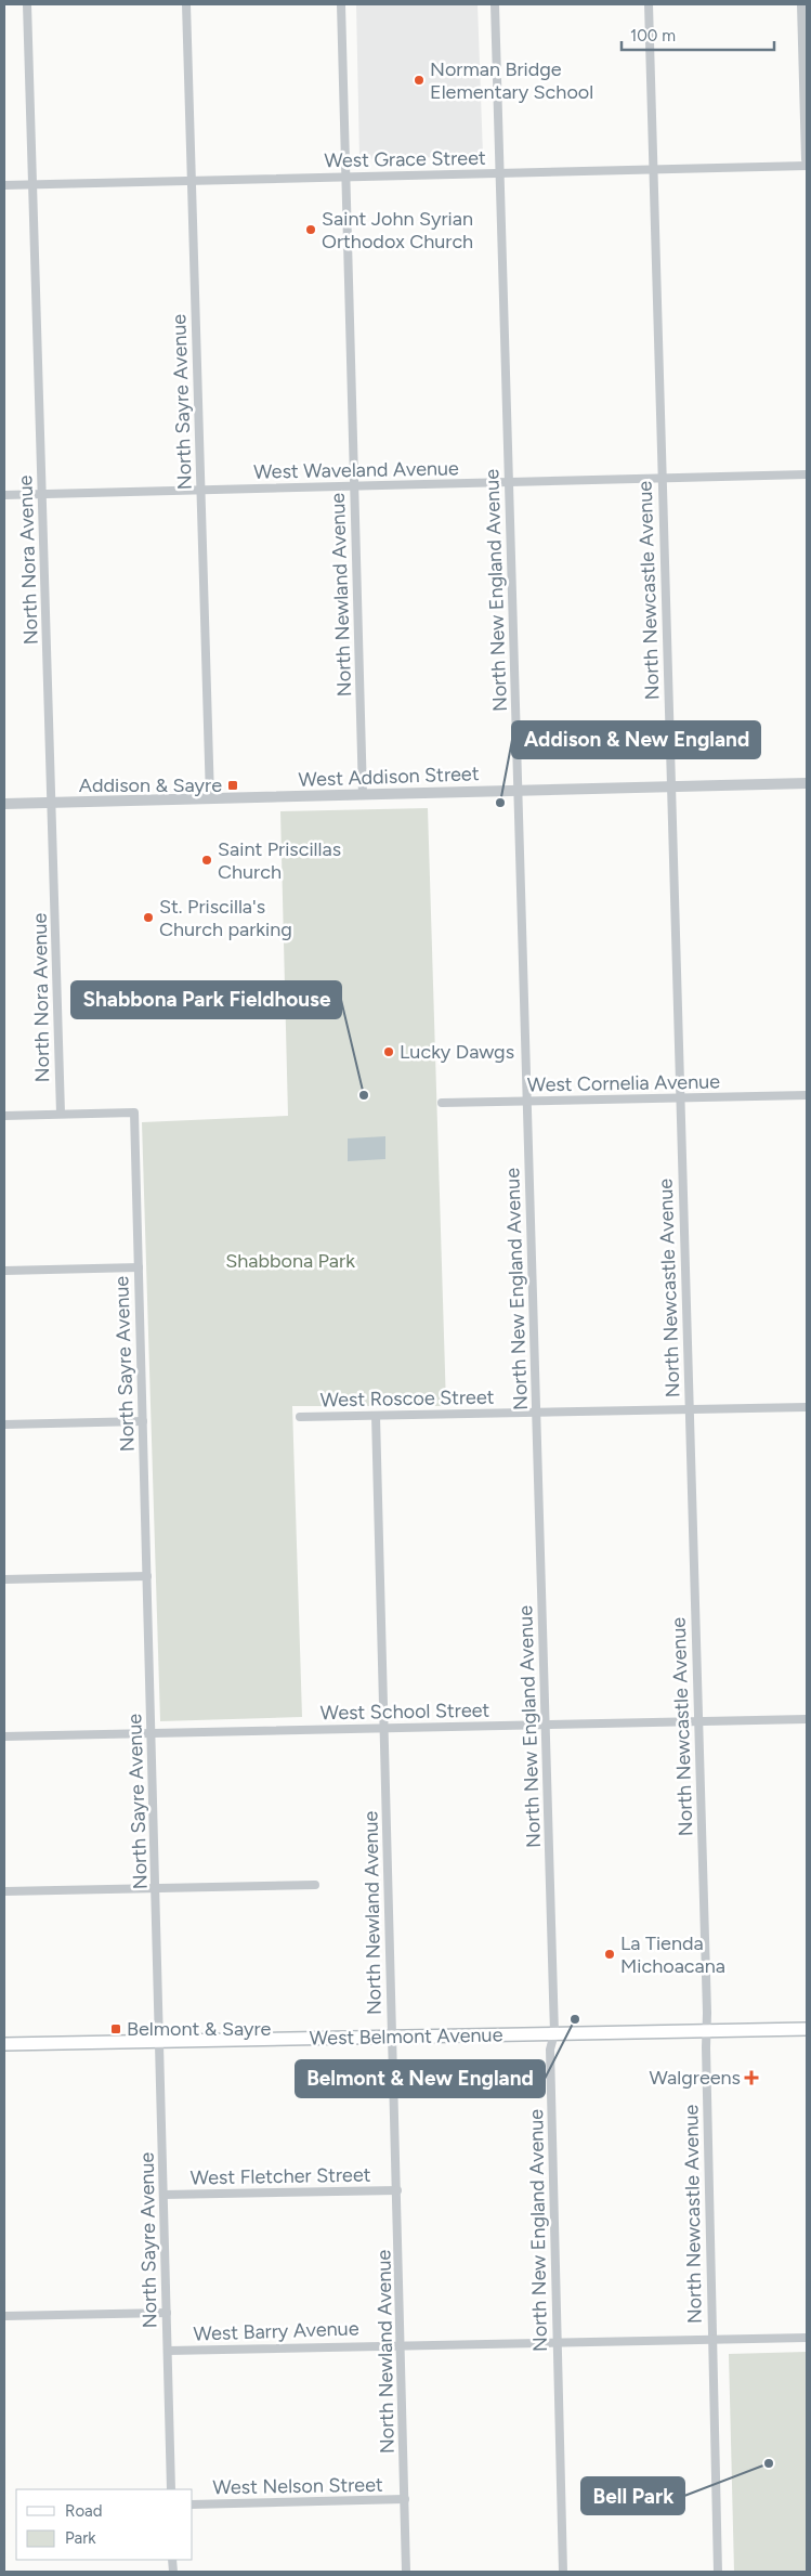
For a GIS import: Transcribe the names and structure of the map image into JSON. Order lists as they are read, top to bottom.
{
  "streets": {
    "main road": ["West Belmont Avenue"],
    "street": [
      "West Grace Street",
      "North Sayre Avenue",
      "West Waveland Avenue",
      "North Nora Avenue",
      "North New England Avenue",
      "North Newcastle Avenue",
      "North Newland Avenue",
      "West Addison Street",
      "West Cornelia Avenue",
      "West Roscoe Street",
      "West School Street",
      "West Fletcher Street",
      "West Barry Avenue",
      "West Nelson Street"
    ]
  },
  "crossings": [
    ["West Grace Street", "North Sayre Avenue"],
    ["West Grace Street", "North Nora Avenue"],
    ["West Grace Street", "North New England Avenue"],
    ["West Grace Street", "North Newcastle Avenue"],
    ["West Grace Street", "North Newland Avenue"],
    ["North Sayre Avenue", "West Waveland Avenue"],
    ["North Sayre Avenue", "North Nora Avenue"],
    ["North Sayre Avenue", "West Addison Street"],
    ["North Sayre Avenue", "West School Street"],
    ["North Sayre Avenue", "West Belmont Avenue"],
    ["North Sayre Avenue", "West Fletcher Street"],
    ["North Sayre Avenue", "West Barry Avenue"],
    ["West Waveland Avenue", "North Nora Avenue"],
    ["West Waveland Avenue", "North New England Avenue"],
    ["West Waveland Avenue", "North Newcastle Avenue"],
    ["West Waveland Avenue", "North Newland Avenue"],
    ["North Nora Avenue", "West Addison Street"],
    ["North New England Avenue", "West Addison Street"],
    ["North New England Avenue", "West Cornelia Avenue"],
    ["North New England Avenue", "West Roscoe Street"],
    ["North New England Avenue", "West School Street"],
    ["North New England Avenue", "West Belmont Avenue"],
    ["North New England Avenue", "West Barry Avenue"],
    ["North Newcastle Avenue", "West Addison Street"],
    ["North Newcastle Avenue", "West Cornelia Avenue"],
    ["North Newcastle Avenue", "West Roscoe Street"],
    ["North Newcastle Avenue", "West School Street"],
    ["North Newcastle Avenue", "West Belmont Avenue"],
    ["North Newcastle Avenue", "West Barry Avenue"],
    ["North Newland Avenue", "West Addison Street"],
    ["North Newland Avenue", "West Roscoe Street"],
    ["North Newland Avenue", "West School Street"],
    ["North Newland Avenue", "West Belmont Avenue"],
    ["North Newland Avenue", "West Fletcher Street"],
    ["North Newland Avenue", "West Barry Avenue"],
    ["North Newland Avenue", "West Nelson Street"]
  ],
  "parks": ["Shabbona Park"],
  "places": {
    "other": [
      "Norman Bridge Elementary School",
      "Saint John Syrian Orthodox Church",
      "Addison & New England",
      "Saint Priscillas Church",
      "St. Priscilla's Church parking",
      "Lucky Dawgs",
      "Shabbona Park Fieldhouse",
      "La Tienda Michoacana",
      "Belmont & New England",
      "Bell Park"
    ],
    "transit": ["Addison & Sayre", "Belmont & Sayre"],
    "health": ["Walgreens"]
  },
  "legend": ["Road", "Park"],
  "scale_bar": "100 m"
}
